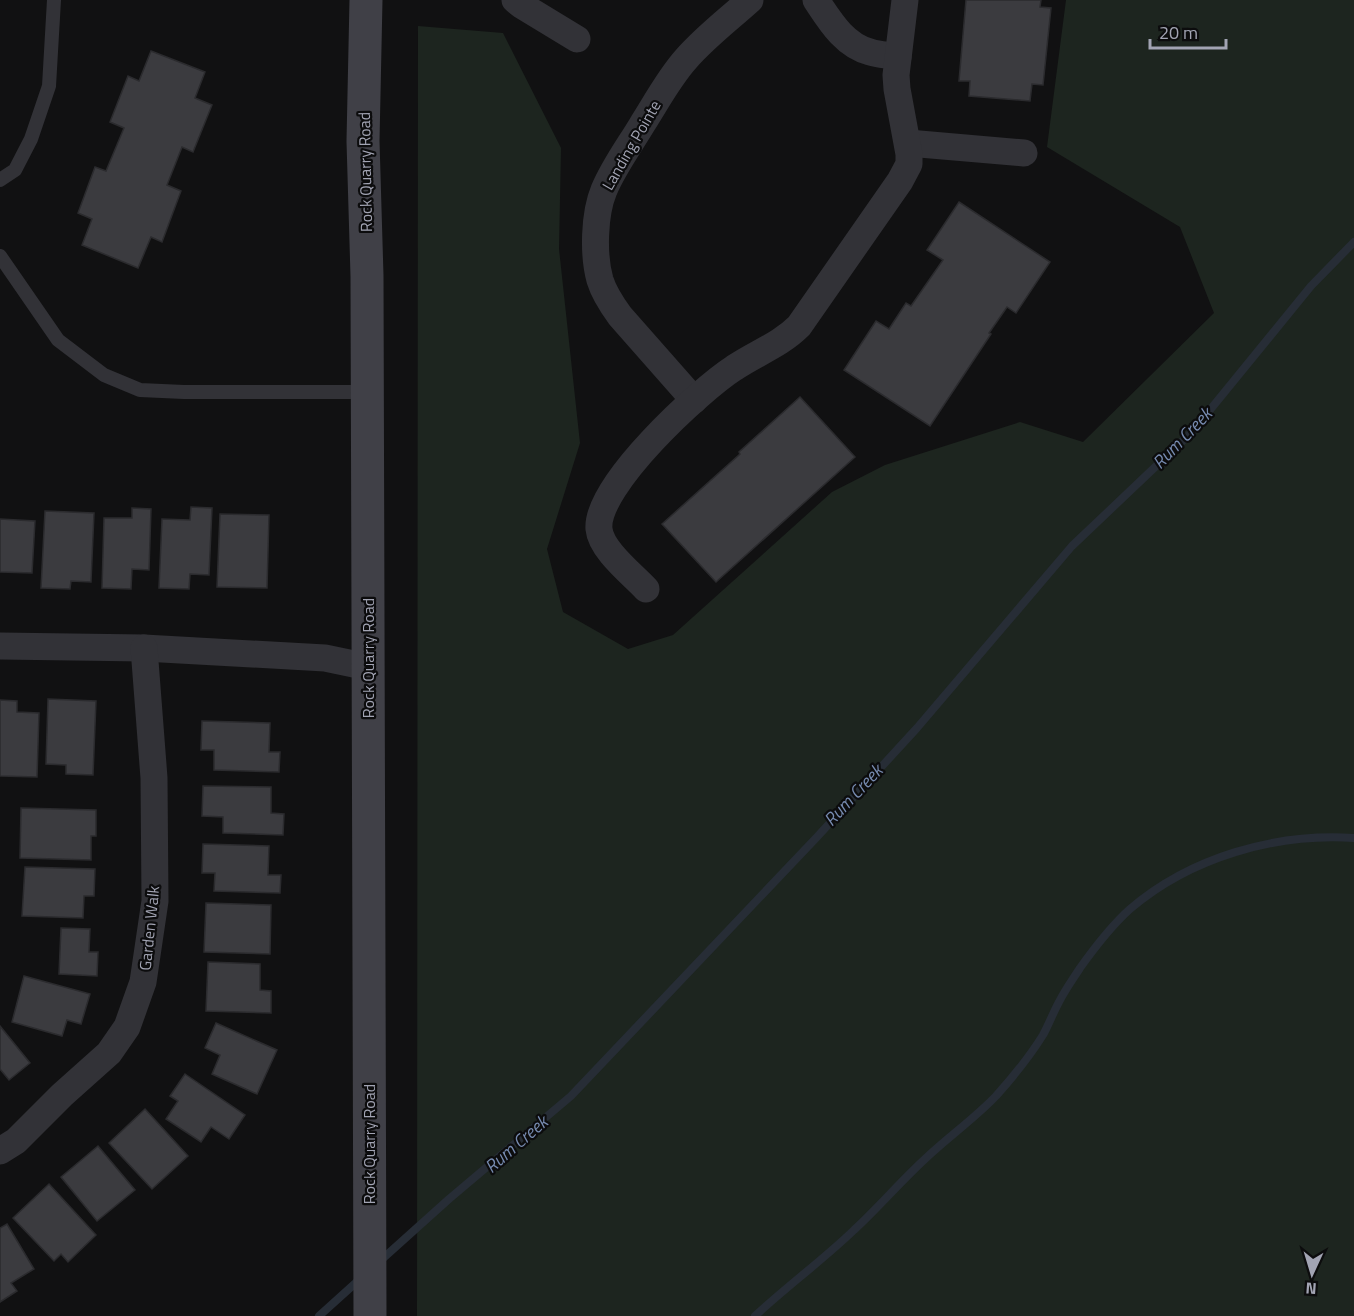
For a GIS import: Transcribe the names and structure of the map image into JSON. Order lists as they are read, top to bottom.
{
  "streets": {
    "street": ["Landing Pointe", "Rock Quarry Road", "Garden Walk"]
  },
  "water": ["Rum Creek"],
  "scale_bar": "20 m",
  "north": "bottom"
}
